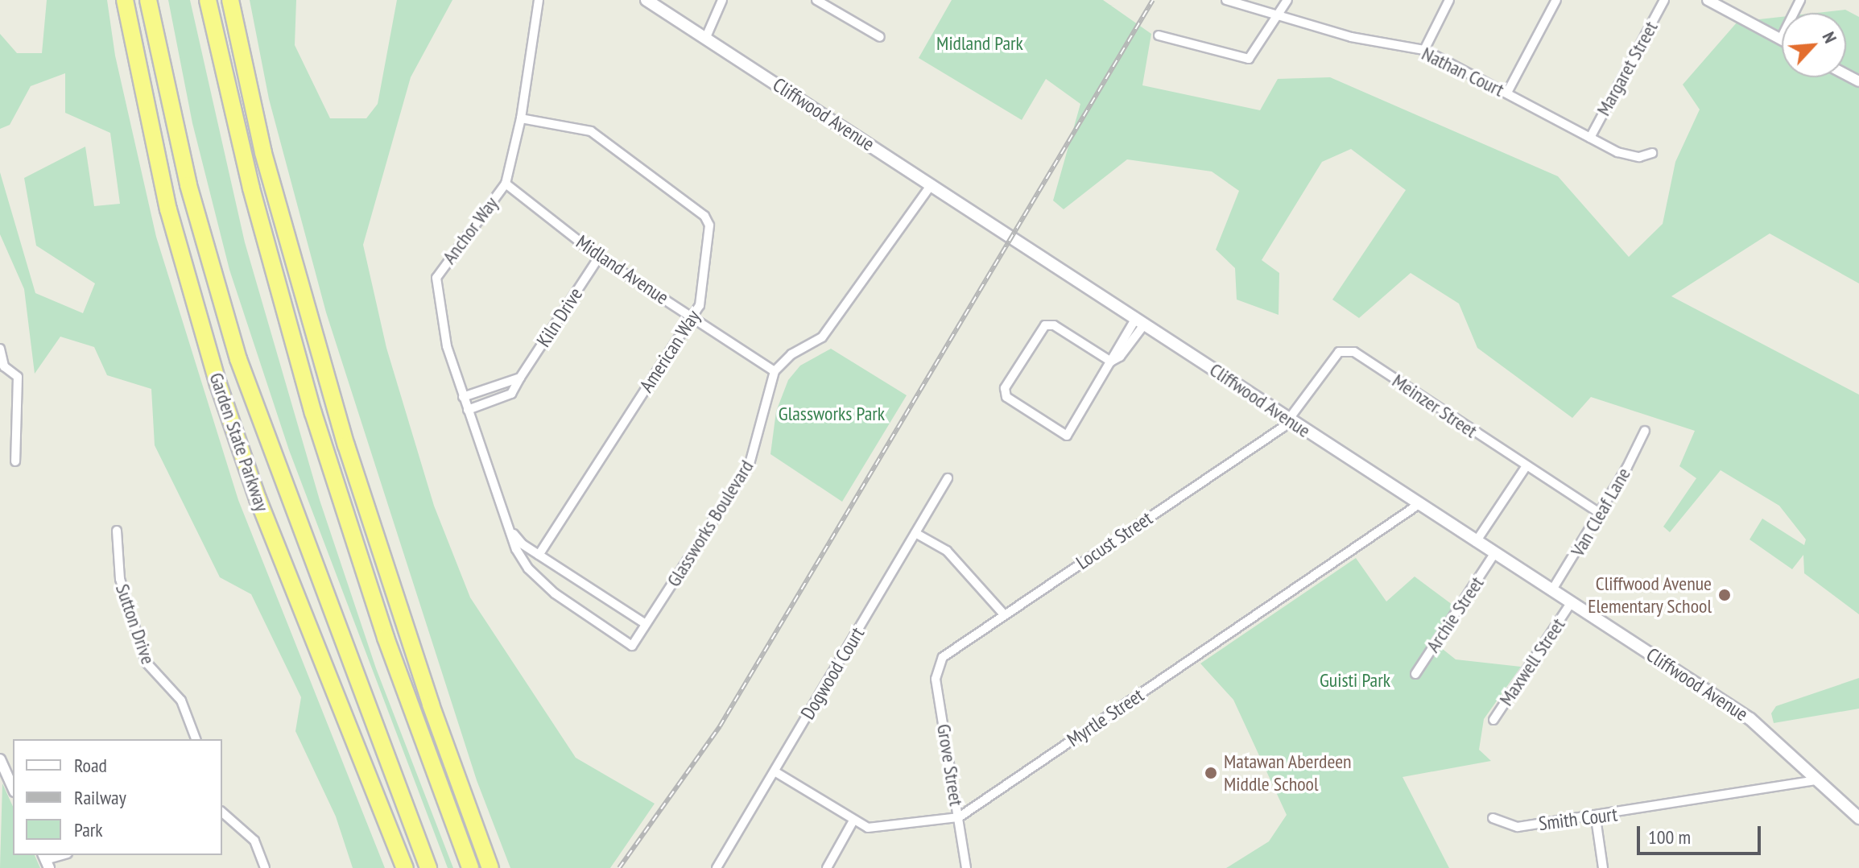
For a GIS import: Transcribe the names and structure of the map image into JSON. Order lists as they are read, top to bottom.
{
  "streets": {
    "highway": ["Garden State Parkway"],
    "main road": ["Cliffwood Avenue"],
    "street": [
      "Margaret Street",
      "Nathan Court",
      "Anchor Way",
      "Midland Avenue",
      "Kiln Drive",
      "American Way",
      "Meinzer Street",
      "Van Cleaf Lane",
      "Glassworks Boulevard",
      "Locust Street",
      "Archie Street",
      "Sutton Drive",
      "Maxwell Street",
      "Dogwood Court",
      "Myrtle Street",
      "Grove Street",
      "Smith Court"
    ]
  },
  "crossings": [
    ["Margaret Street", "Nathan Court"],
    ["Cliffwood Avenue", "Meinzer Street"],
    ["Cliffwood Avenue", "Van Cleaf Lane"],
    ["Cliffwood Avenue", "Locust Street"],
    ["Cliffwood Avenue", "Archie Street"],
    ["Cliffwood Avenue", "Maxwell Street"],
    ["Cliffwood Avenue", "Myrtle Street"],
    ["Cliffwood Avenue", "Smith Court"],
    ["Anchor Way", "Midland Avenue"],
    ["Anchor Way", "Kiln Drive"],
    ["Anchor Way", "American Way"],
    ["Anchor Way", "Glassworks Boulevard"],
    ["Midland Avenue", "Kiln Drive"],
    ["Midland Avenue", "American Way"],
    ["Midland Avenue", "Glassworks Boulevard"],
    ["Meinzer Street", "Van Cleaf Lane"],
    ["Meinzer Street", "Locust Street"],
    ["Locust Street", "Grove Street"],
    ["Dogwood Court", "Myrtle Street"],
    ["Myrtle Street", "Grove Street"]
  ],
  "parks": ["Midland Park", "Glassworks Park", "Guisti Park"],
  "places": ["Cliffwood Avenue Elementary School", "Matawan Aberdeen Middle School"],
  "legend": ["Road", "Railway", "Park"],
  "scale_bar": "100 m",
  "north": "top right"
}
